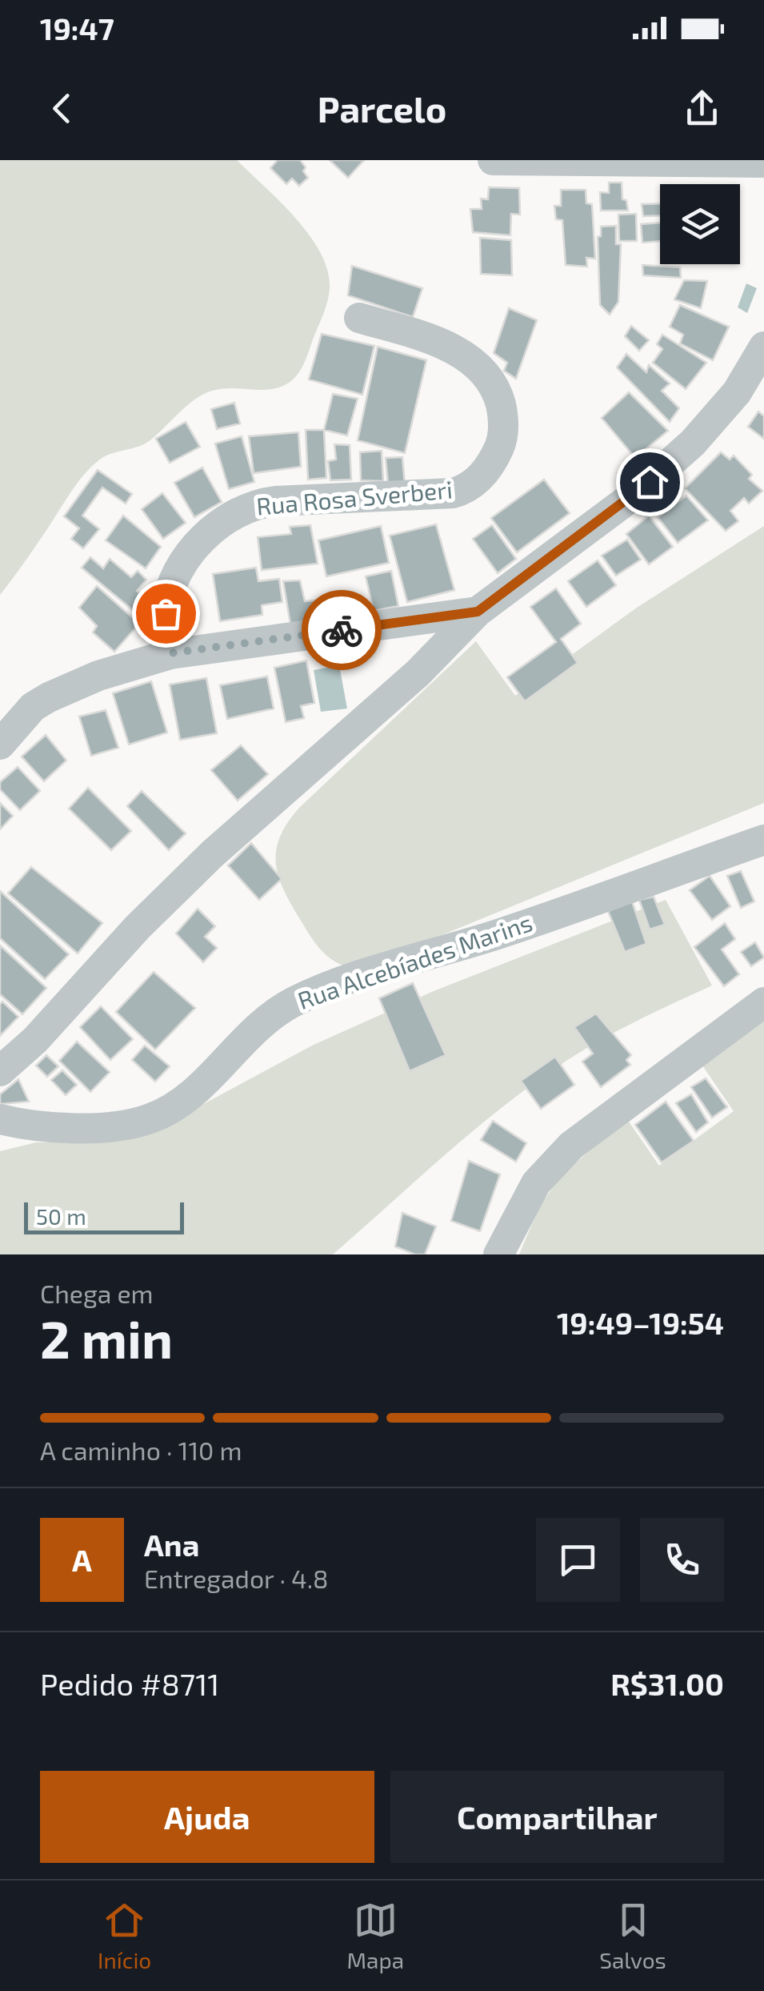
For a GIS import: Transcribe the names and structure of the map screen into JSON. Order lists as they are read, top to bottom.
{
  "streets": {
    "street": ["Rua Rosa Sverberi", "Rua Alcebíades Marins"]
  },
  "scale_bar": "50 m",
  "page": {
    "status": "19:47",
    "header": "Parcelo",
    "scale": "50 m",
    "heading": ["2 min", "Chega em", "19:49–19:54"],
    "panel": [
      "Ana",
      "Entregador · 4.8",
      "Pedido #8711",
      "R$31.00"
    ],
    "bar": "A caminho · 110 m",
    "round": "A",
    "buttons": ["Ajuda", "Compartilhar"],
    "tabs": ["Início", "Mapa", "Salvos"]
  }
}
